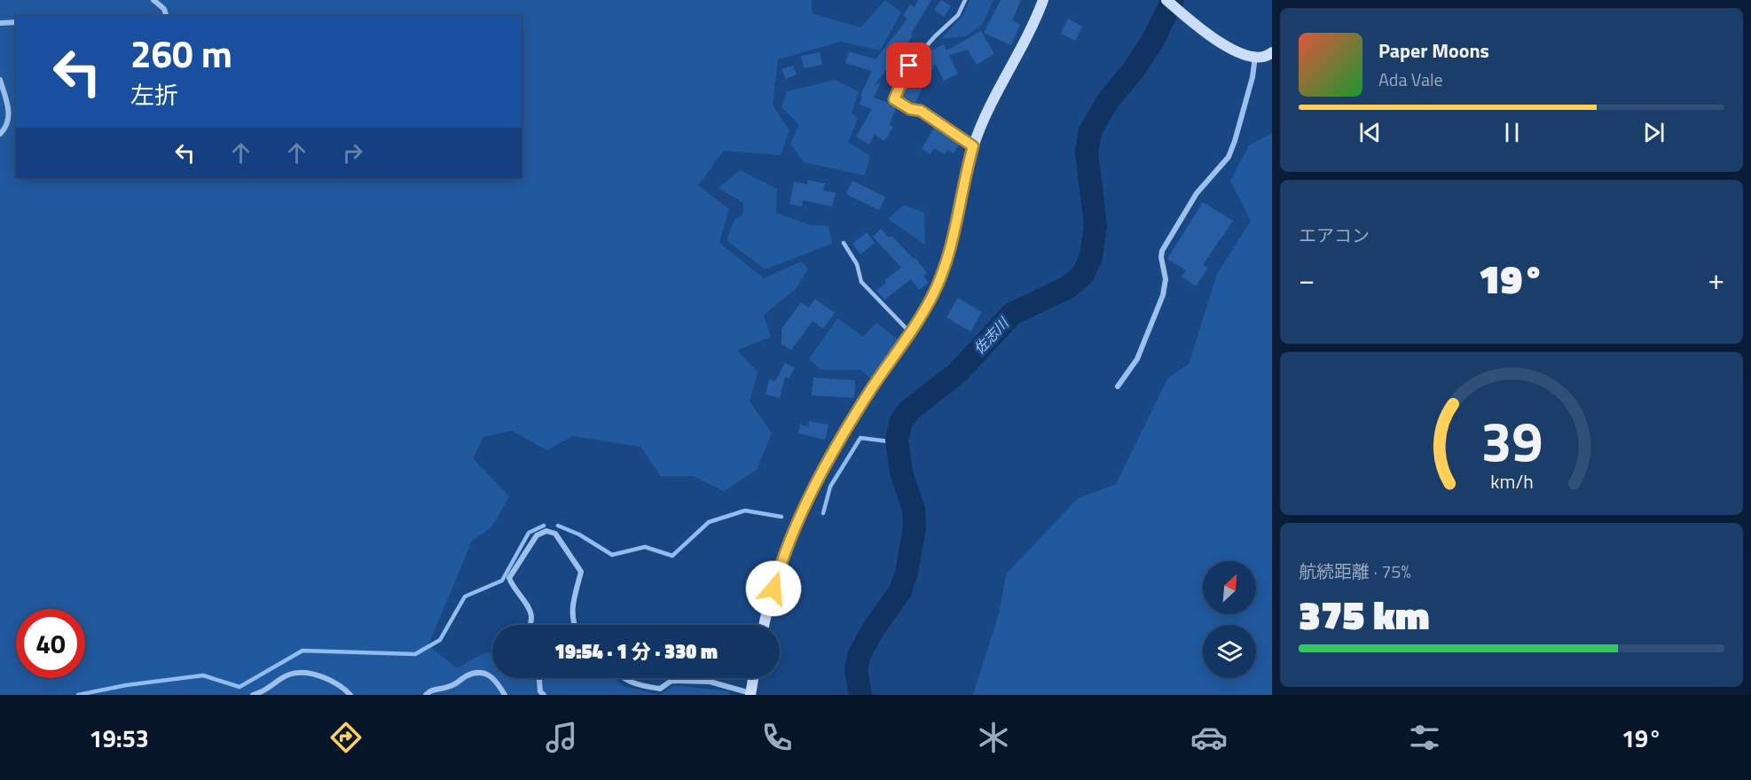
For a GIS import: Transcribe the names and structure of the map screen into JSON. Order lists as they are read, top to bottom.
{
  "water": ["佐志川"],
  "north": "top right",
  "page": {
    "turn": ["260 m", "左折"],
    "song": ["Paper Moons", "Ada Vale"],
    "tile": [
      "エアコン",
      ["航続距離 · 75%", "375 km"]
    ],
    "heat": ["−", "19°", "+"],
    "limit": "40",
    "trip": "19:54 · 1 分 · 330 m",
    "tabs": ["19:53", "19°"],
    "gauge": ["39", "km/h"]
  }
}
